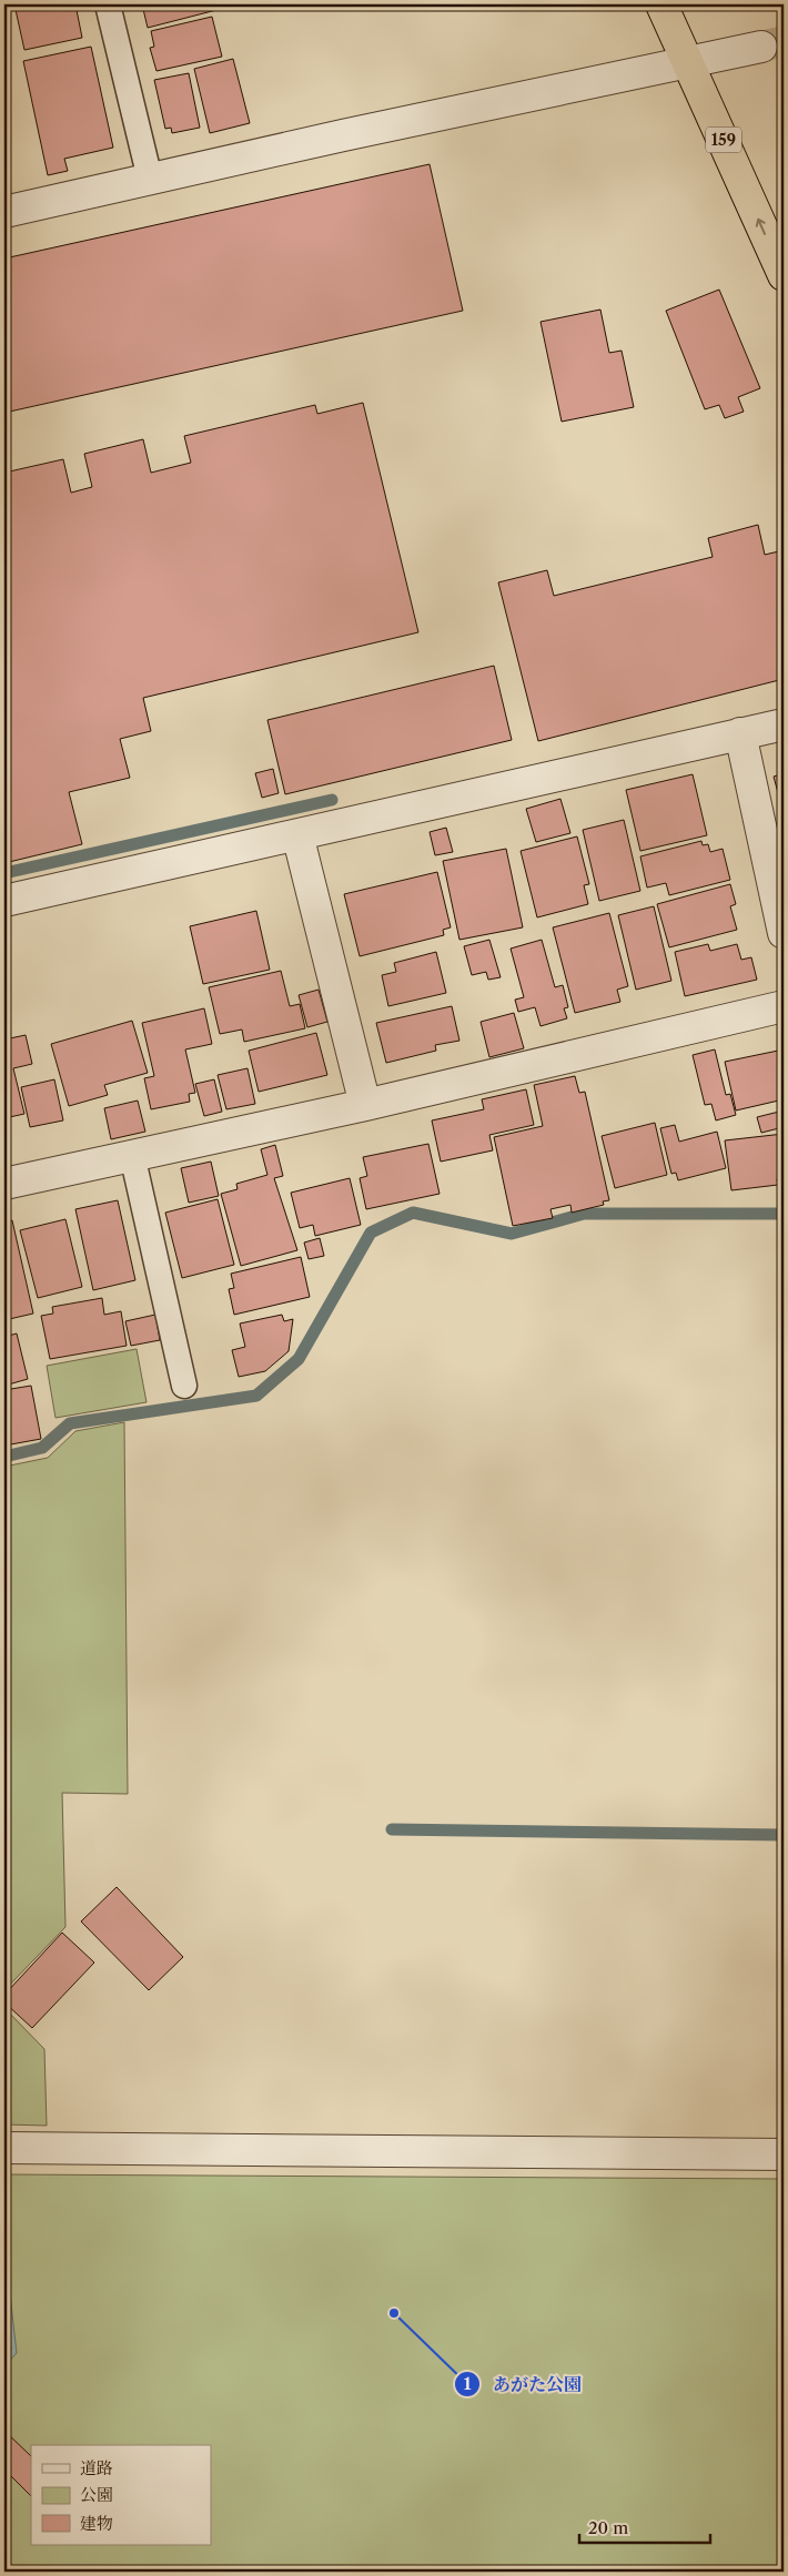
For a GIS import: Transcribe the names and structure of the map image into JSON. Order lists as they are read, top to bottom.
{
  "streets": {
    "highway": ["159"]
  },
  "places": ["あがた公園"],
  "legend": ["道路", "公園", "建物"],
  "scale_bar": "20 m"
}
